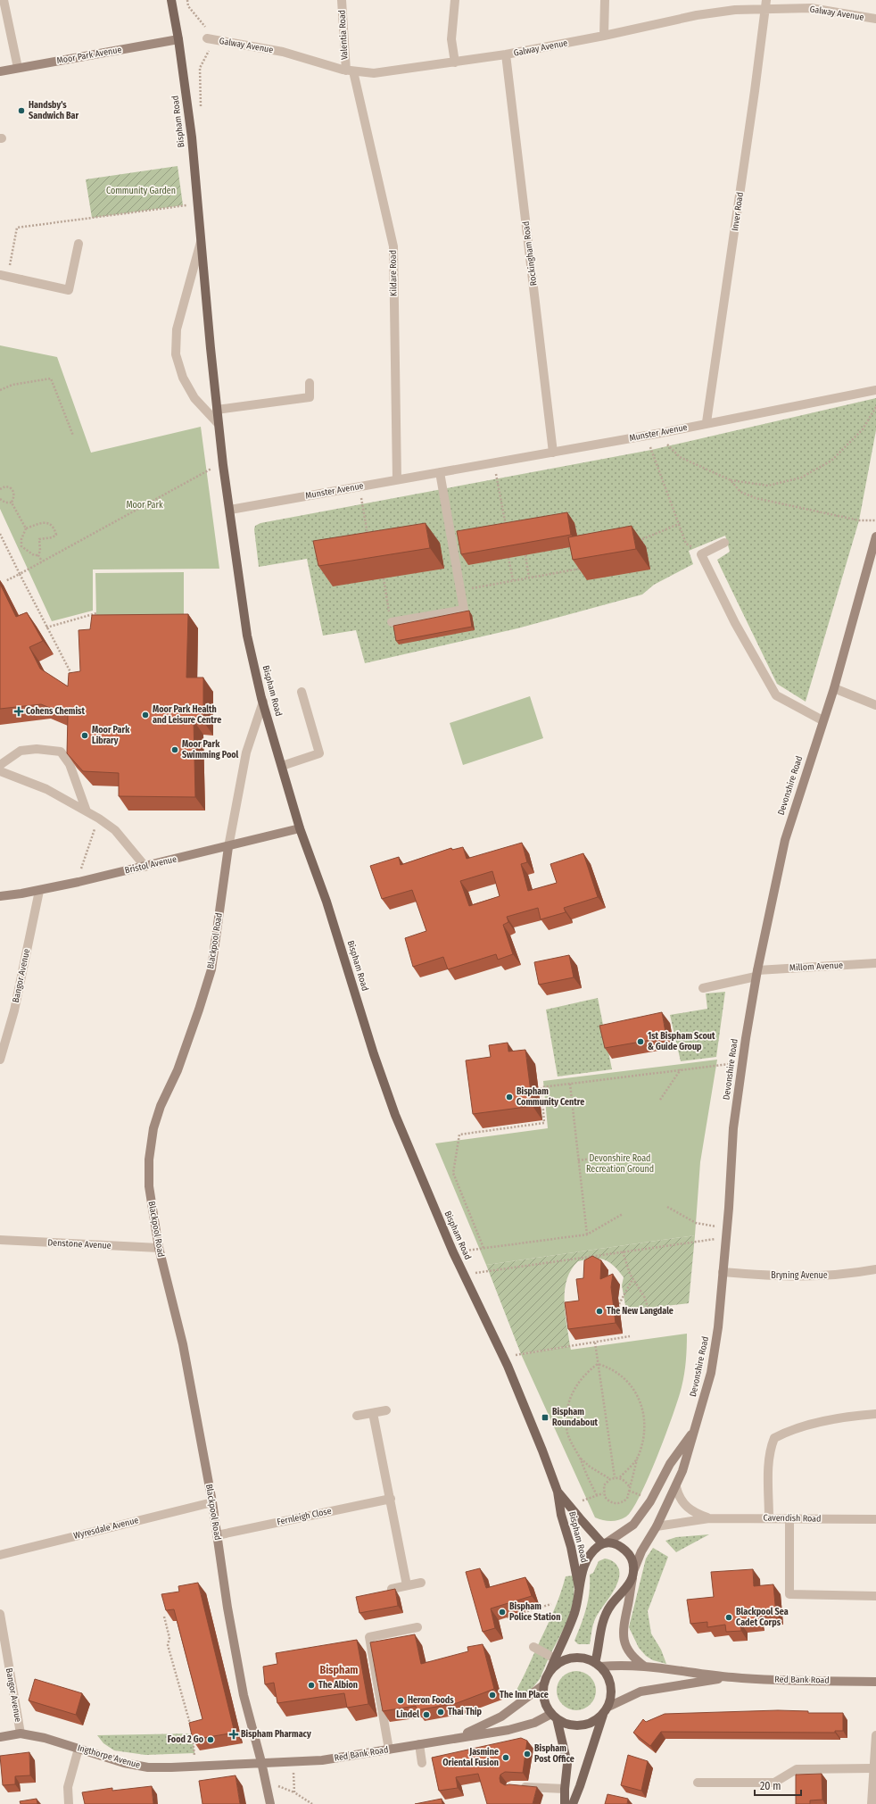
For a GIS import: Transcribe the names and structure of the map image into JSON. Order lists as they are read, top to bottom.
{
  "streets": {
    "main road": ["Bispham Road"],
    "street": [
      "Galway Avenue",
      "Valentia Road",
      "Moor Park Avenue",
      "Inver Road",
      "Rockingham Road",
      "Kildare Road",
      "Munster Avenue",
      "Devonshire Road",
      "Bristol Avenue",
      "Blackpool Road",
      "Millom Avenue",
      "Bangor Avenue",
      "Denstone Avenue",
      "Bryning Avenue",
      "Fernleigh Close",
      "Cavendish Road",
      "Wyresdale Avenue",
      "Red Bank Road",
      "Ingthorpe Avenue"
    ]
  },
  "crossings": [
    ["Galway Avenue", "Valentia Road"],
    ["Galway Avenue", "Inver Road"],
    ["Galway Avenue", "Rockingham Road"],
    ["Galway Avenue", "Kildare Road"],
    ["Valentia Road", "Kildare Road"],
    ["Moor Park Avenue", "Bispham Road"],
    ["Bispham Road", "Munster Avenue"],
    ["Bispham Road", "Devonshire Road"],
    ["Bispham Road", "Bristol Avenue"],
    ["Bispham Road", "Blackpool Road"],
    ["Inver Road", "Munster Avenue"],
    ["Rockingham Road", "Munster Avenue"],
    ["Kildare Road", "Munster Avenue"],
    ["Devonshire Road", "Millom Avenue"],
    ["Devonshire Road", "Bryning Avenue"],
    ["Devonshire Road", "Cavendish Road"],
    ["Devonshire Road", "Red Bank Road"],
    ["Bristol Avenue", "Blackpool Road"],
    ["Bristol Avenue", "Bangor Avenue"],
    ["Blackpool Road", "Denstone Avenue"],
    ["Blackpool Road", "Fernleigh Close"],
    ["Blackpool Road", "Wyresdale Avenue"],
    ["Blackpool Road", "Red Bank Road"],
    ["Blackpool Road", "Ingthorpe Avenue"],
    ["Bangor Avenue", "Ingthorpe Avenue"],
    ["Red Bank Road", "Ingthorpe Avenue"]
  ],
  "districts": ["Bispham"],
  "parks": ["Community Garden", "Moor Park", "Devonshire Road Recreation Ground"],
  "places": {
    "other": [
      "Handsby's Sandwich Bar",
      "Moor Park Health and Leisure Centre",
      "Moor Park Library",
      "Moor Park Swimming Pool",
      "1st Bispham Scout & Guide Group",
      "Bispham Community Centre",
      "The New Langdale",
      "Bispham Police Station",
      "Blackpool Sea Cadet Corps",
      "The Albion",
      "The Inn Place",
      "Heron Foods",
      "Thai Thip",
      "Lindel",
      "Food 2 Go",
      "Bispham Post Office",
      "Jasmine Oriental Fusion"
    ],
    "health": ["Cohens Chemist", "Bispham Pharmacy"],
    "transit": ["Bispham Roundabout"]
  },
  "scale_bar": "20 m"
}
